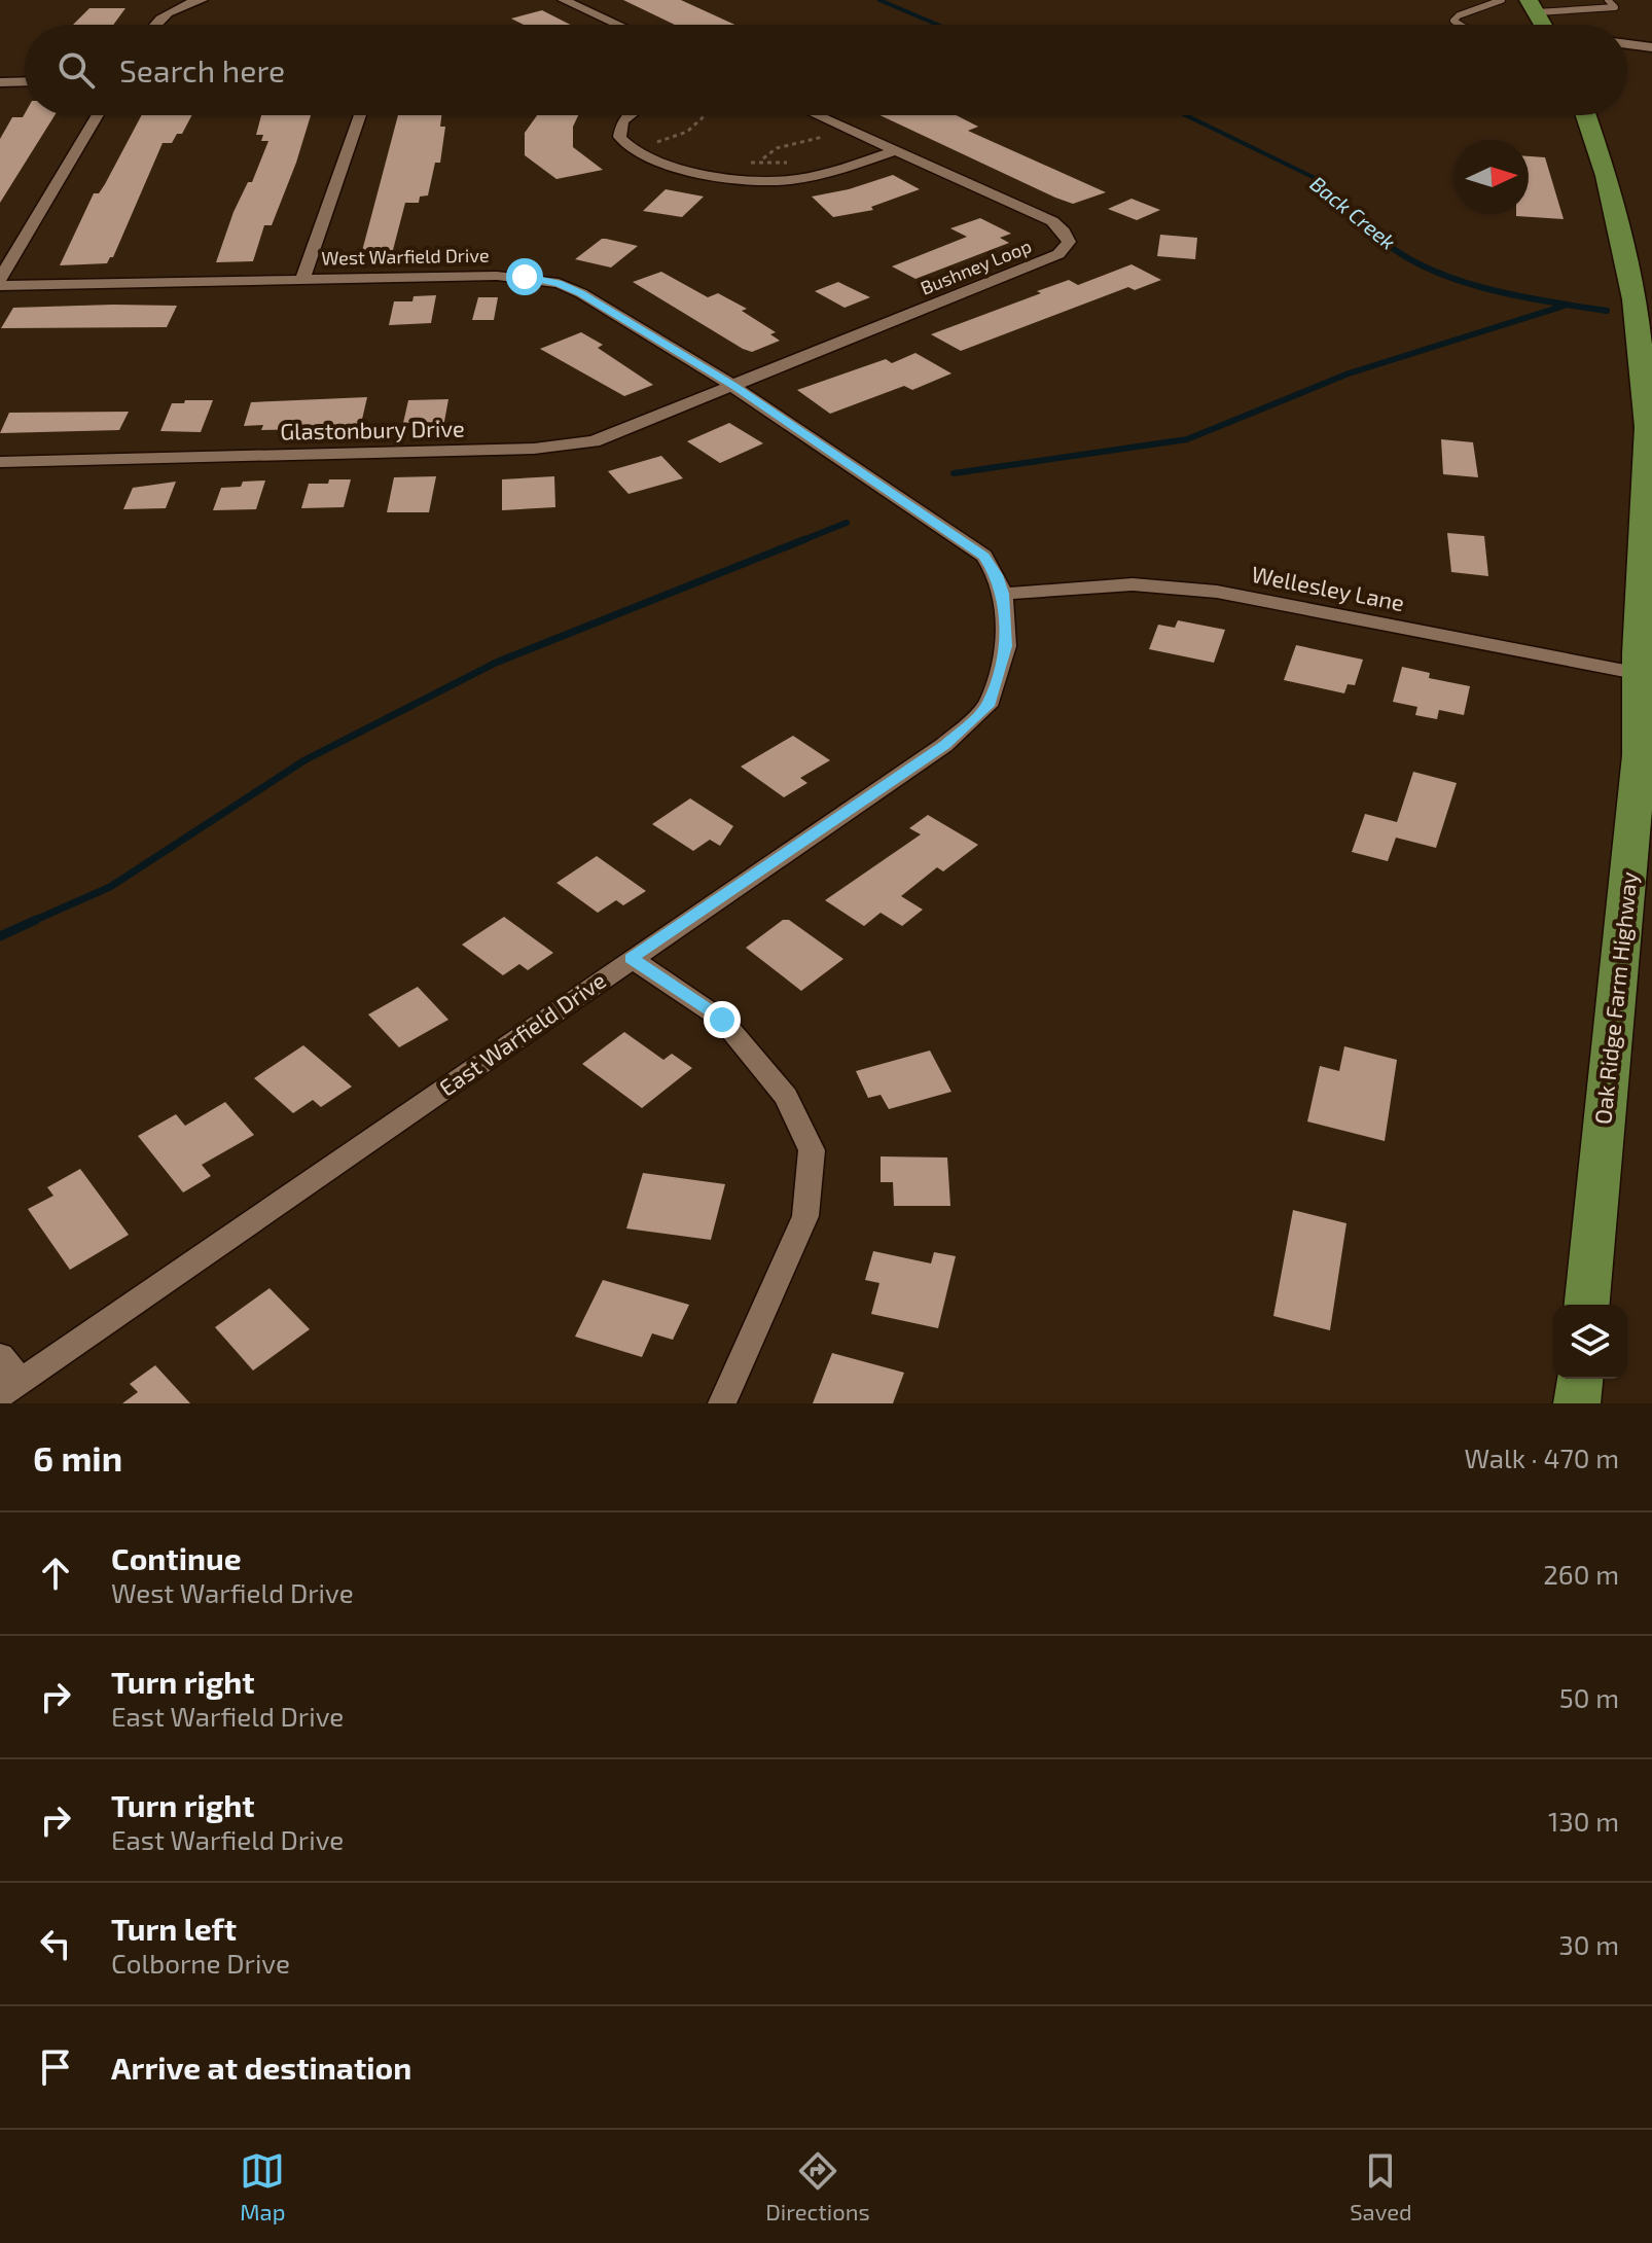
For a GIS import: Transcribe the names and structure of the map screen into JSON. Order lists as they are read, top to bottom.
{
  "streets": {
    "main road": ["Oak Ridge Farm Highway"],
    "street": [
      "West Warfield Drive",
      "Bushney Loop",
      "Glastonbury Drive",
      "Wellesley Lane",
      "East Warfield Drive"
    ]
  },
  "crossings": [
    ["West Warfield Drive", "Bushney Loop"],
    ["West Warfield Drive", "Glastonbury Drive"],
    ["West Warfield Drive", "Wellesley Lane"],
    ["West Warfield Drive", "East Warfield Drive"],
    ["Bushney Loop", "Glastonbury Drive"],
    ["Wellesley Lane", "Oak Ridge Farm Highway"],
    ["Wellesley Lane", "East Warfield Drive"]
  ],
  "water": ["Back Creek"],
  "north": "right",
  "page": {
    "search": "Search here",
    "heading": ["6 min", "Walk · 470 m"],
    "list": [
      ["Continue", "West Warfield Drive", "260 m"],
      ["Turn right", "East Warfield Drive", "50 m"],
      ["Turn right", "East Warfield Drive", "130 m"],
      ["Turn left", "Colborne Drive", "30 m"],
      "Arrive at destination"
    ],
    "nav": ["Map", "Directions", "Saved"]
  }
}
